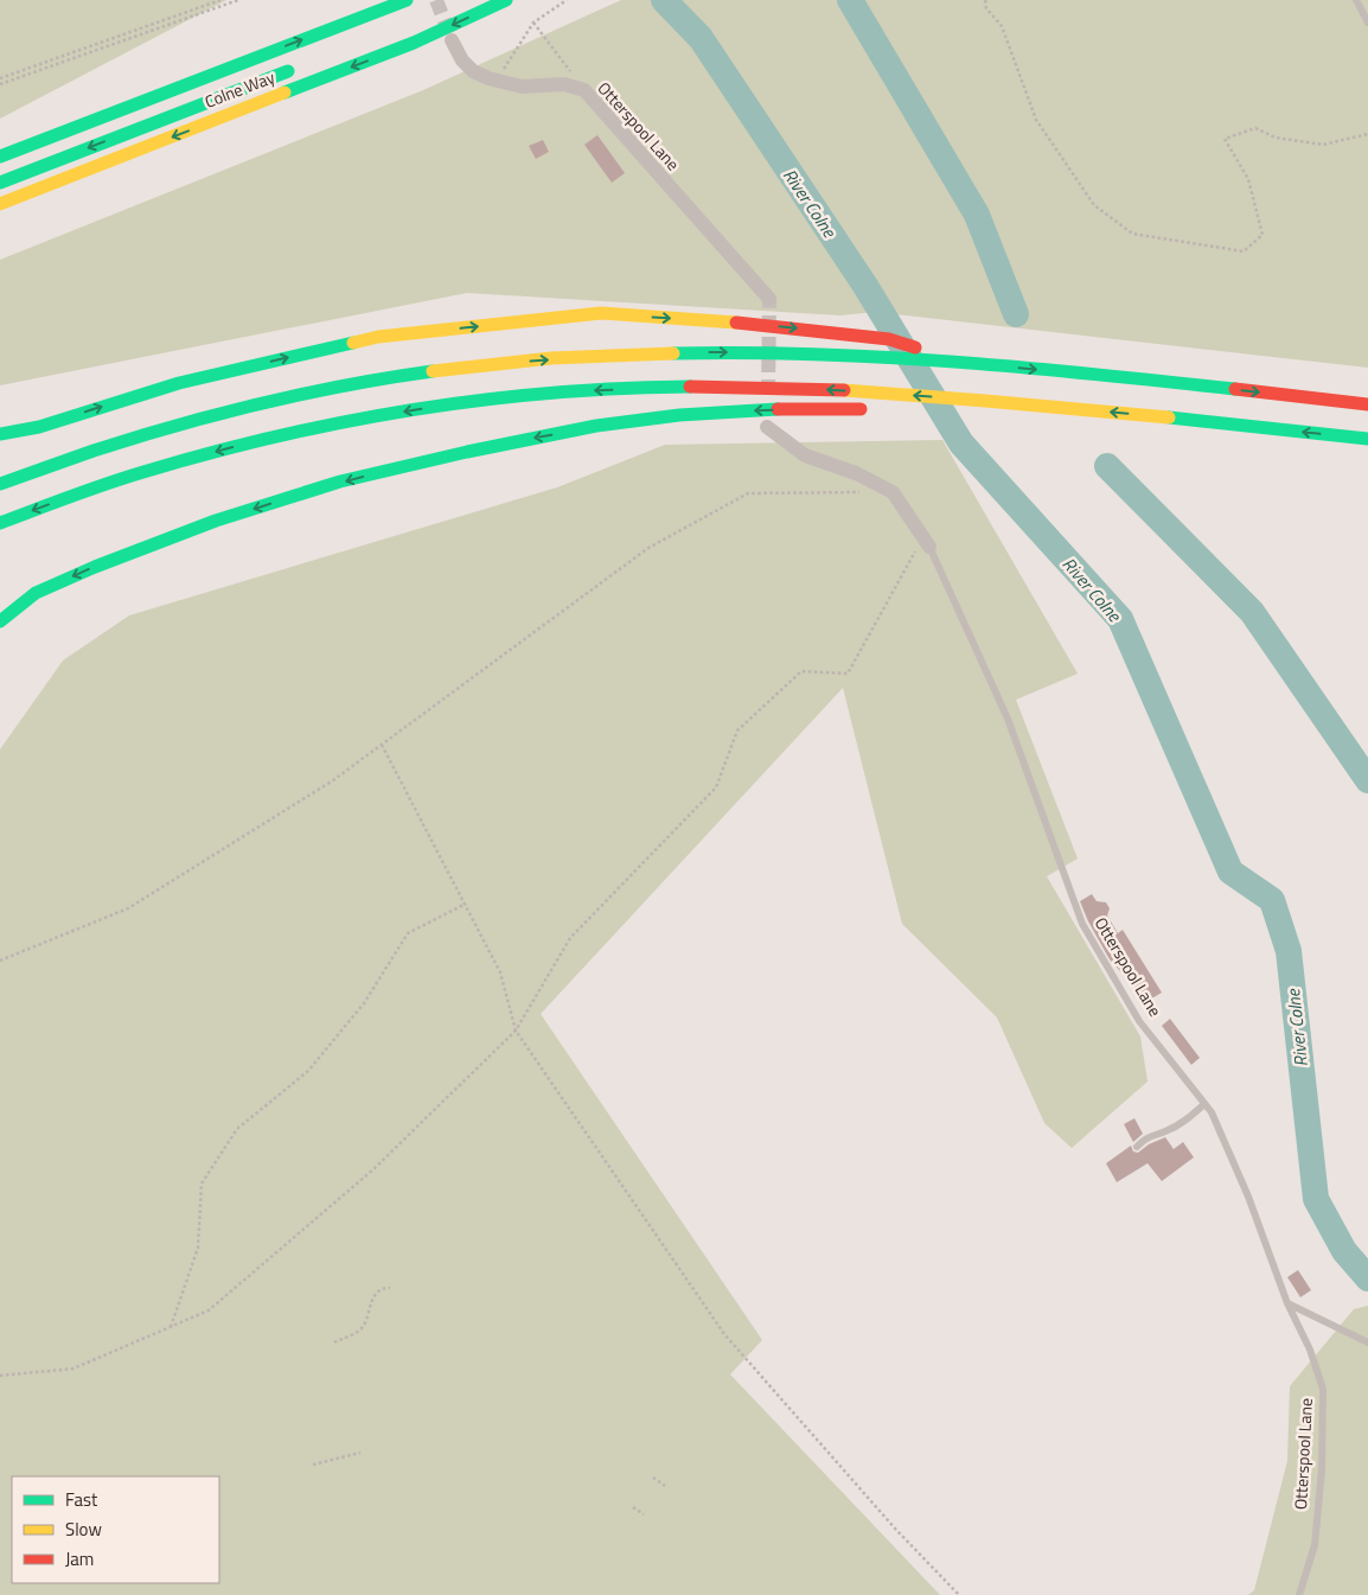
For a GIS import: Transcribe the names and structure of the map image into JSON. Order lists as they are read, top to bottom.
{
  "streets": {
    "highway": ["Colne Way"],
    "street": ["Otterspool Lane"]
  },
  "water": ["River Colne"],
  "legend": ["Fast", "Slow", "Jam"]
}
